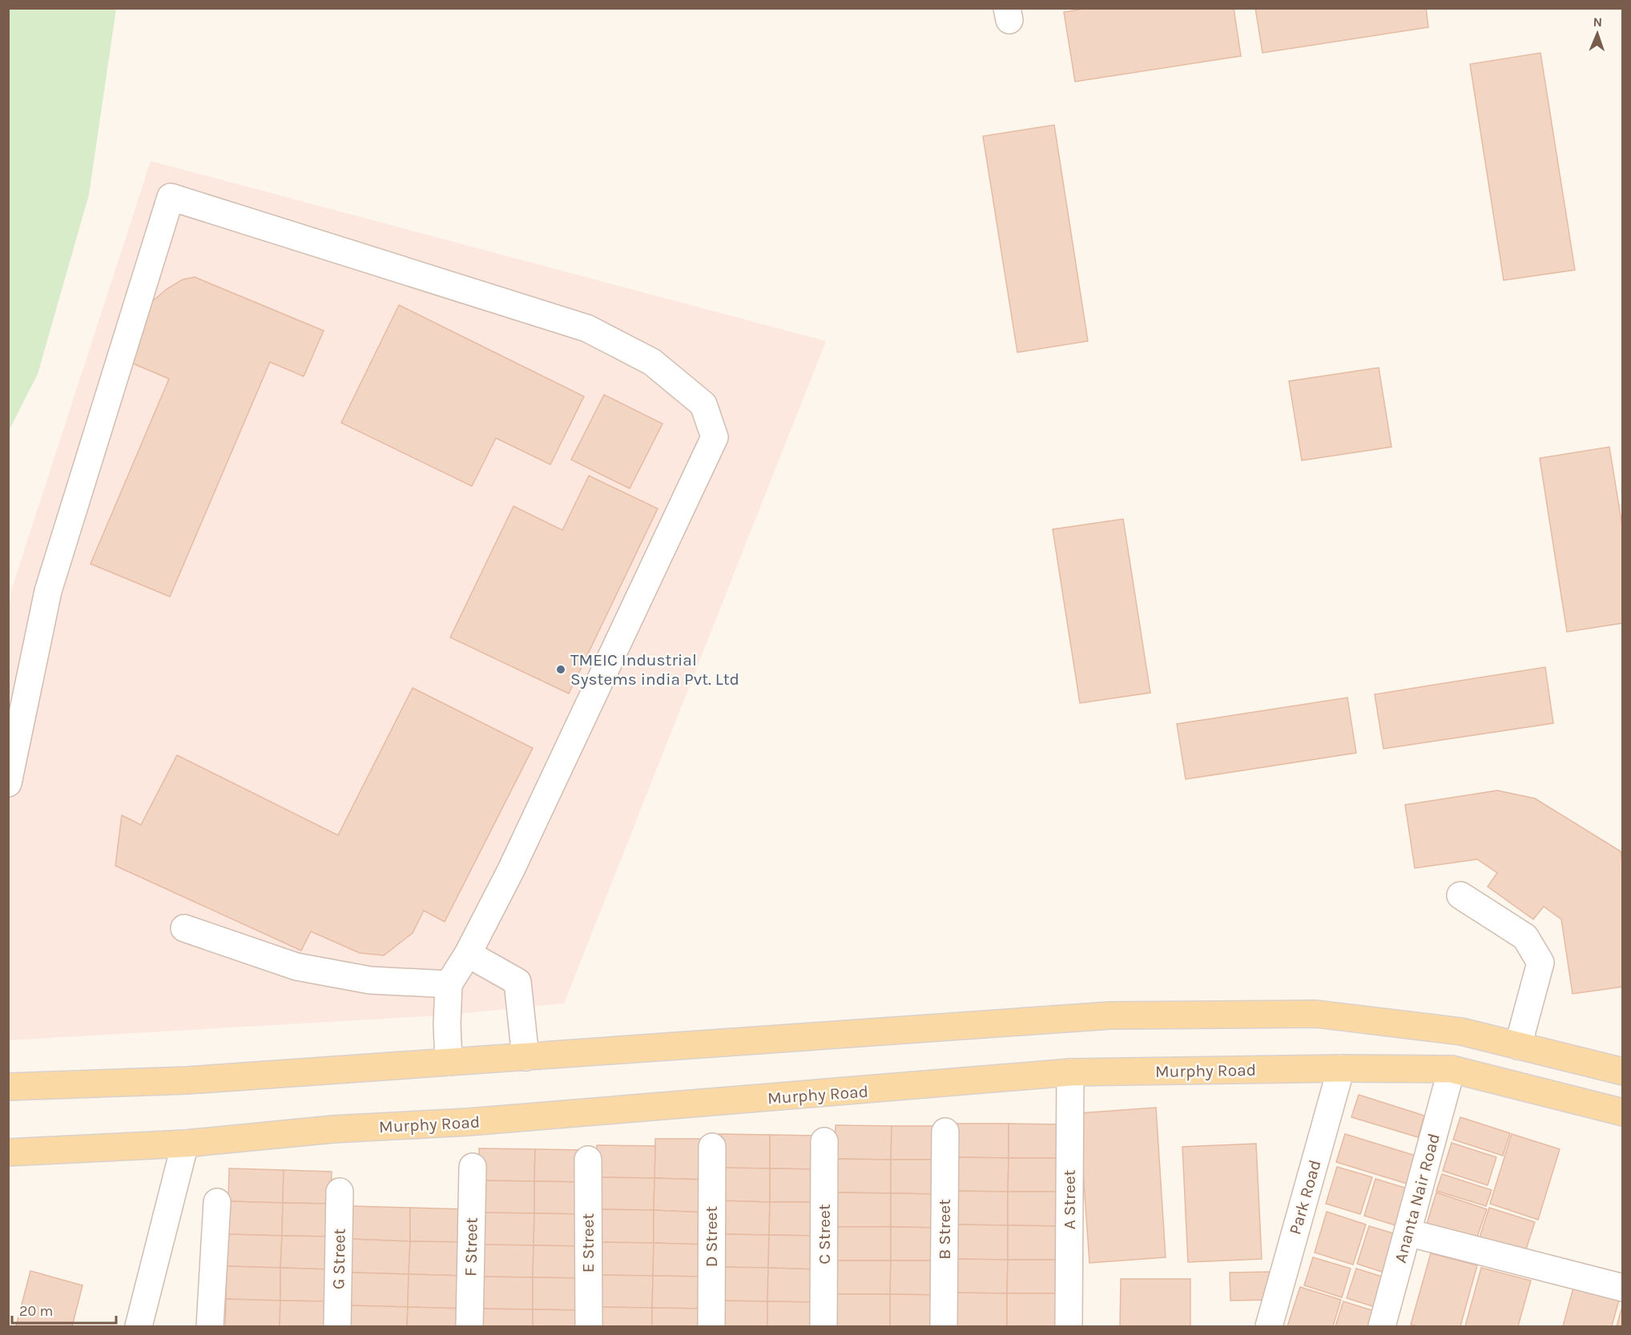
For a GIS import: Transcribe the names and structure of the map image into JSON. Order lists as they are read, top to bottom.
{
  "streets": {
    "main road": ["Murphy Road"],
    "street": [
      "Park Road",
      "Ananta Nair Road",
      "A Street",
      "B Street",
      "C Street",
      "D Street",
      "E Street",
      "F Street",
      "G Street"
    ]
  },
  "crossings": [
    ["Murphy Road", "Park Road"],
    ["Murphy Road", "Ananta Nair Road"],
    ["Murphy Road", "A Street"]
  ],
  "places": ["TMEIC Industrial Systems india Pvt. Ltd"],
  "scale_bar": "20 m",
  "north": "top"
}
